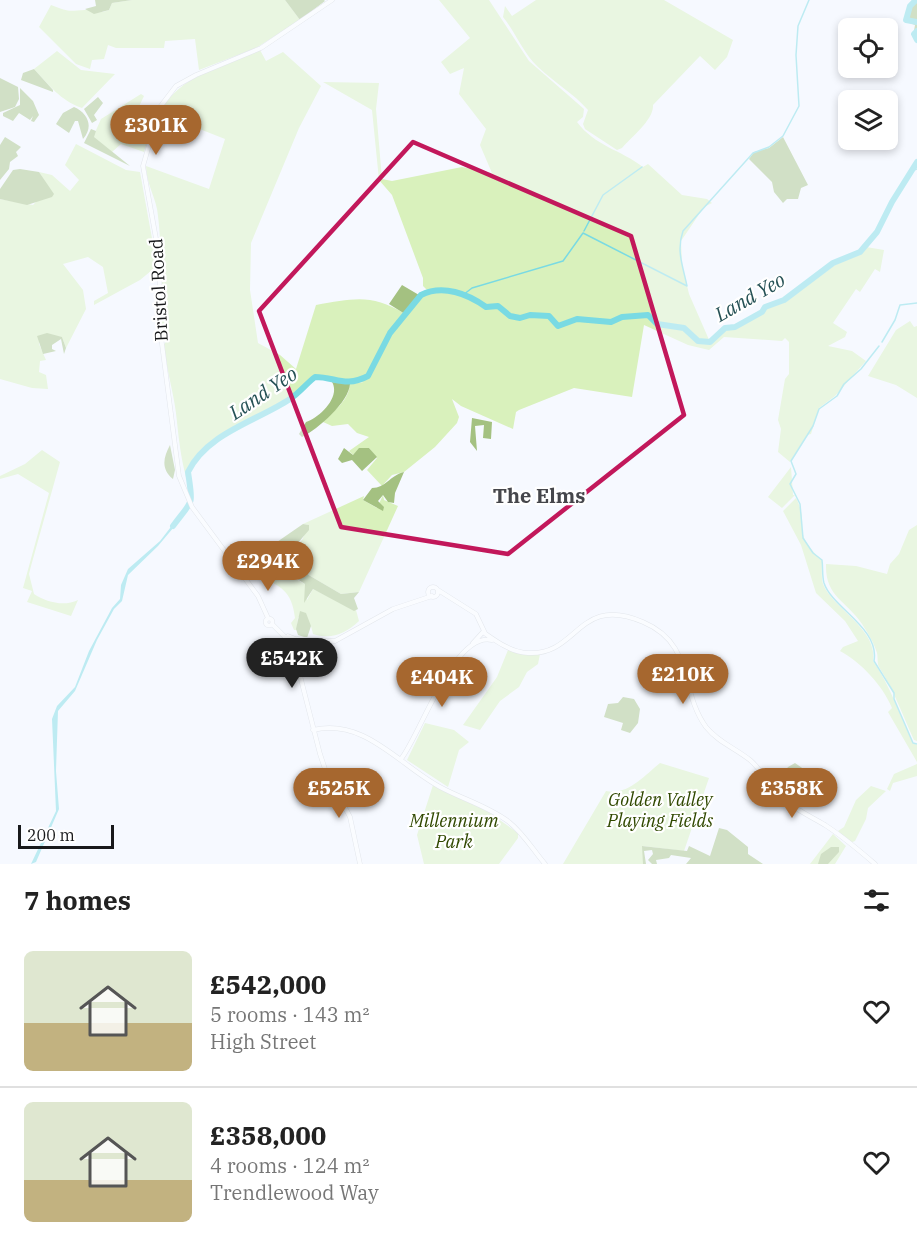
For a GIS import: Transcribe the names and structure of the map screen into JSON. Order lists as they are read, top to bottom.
{
  "streets": {
    "street": ["Bristol Road"]
  },
  "districts": ["The Elms"],
  "water": ["Land Yeo"],
  "parks": ["Golden Valley Playing Fields", "Millennium Park"],
  "scale_bar": "200 m",
  "page": {
    "price": [
      "£301K",
      "£294K",
      "£542K",
      "£210K",
      "£404K",
      "£525K",
      "£358K"
    ],
    "scale": "200 m",
    "heading": "7 homes",
    "list": [
      {
        "name": "£542,000",
        "note": "5 rooms · 143 m² · High Street"
      },
      {
        "name": "£358,000",
        "note": "4 rooms · 124 m² · Trendlewood Way"
      }
    ]
  }
}
